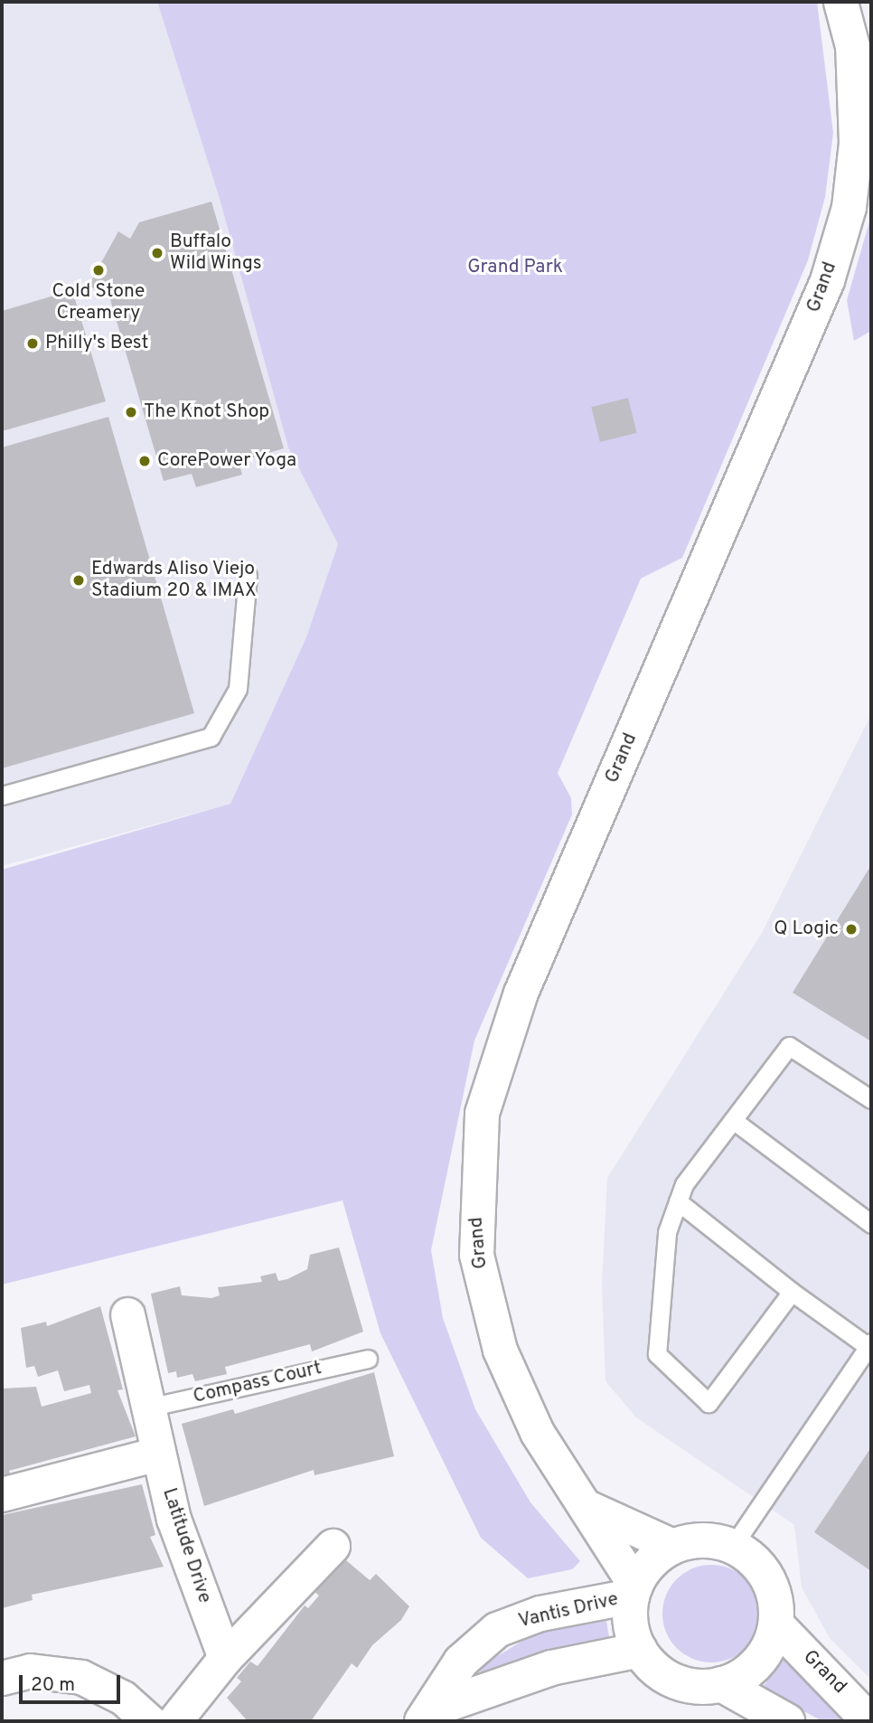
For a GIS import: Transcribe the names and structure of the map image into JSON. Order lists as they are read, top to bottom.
{
  "streets": {
    "street": ["Grand", "Latitude Drive", "Vantis Drive"],
    "lane": ["Compass Court"]
  },
  "crossings": [
    ["Grand", "Vantis Drive"],
    ["Compass Court", "Latitude Drive"]
  ],
  "parks": ["Grand Park"],
  "places": [
    "Buffalo Wild Wings",
    "Cold Stone Creamery",
    "Philly's Best",
    "The Knot Shop",
    "CorePower Yoga",
    "Edwards Aliso Viejo Stadium 20 & IMAX",
    "Q Logic"
  ],
  "scale_bar": "20 m"
}
